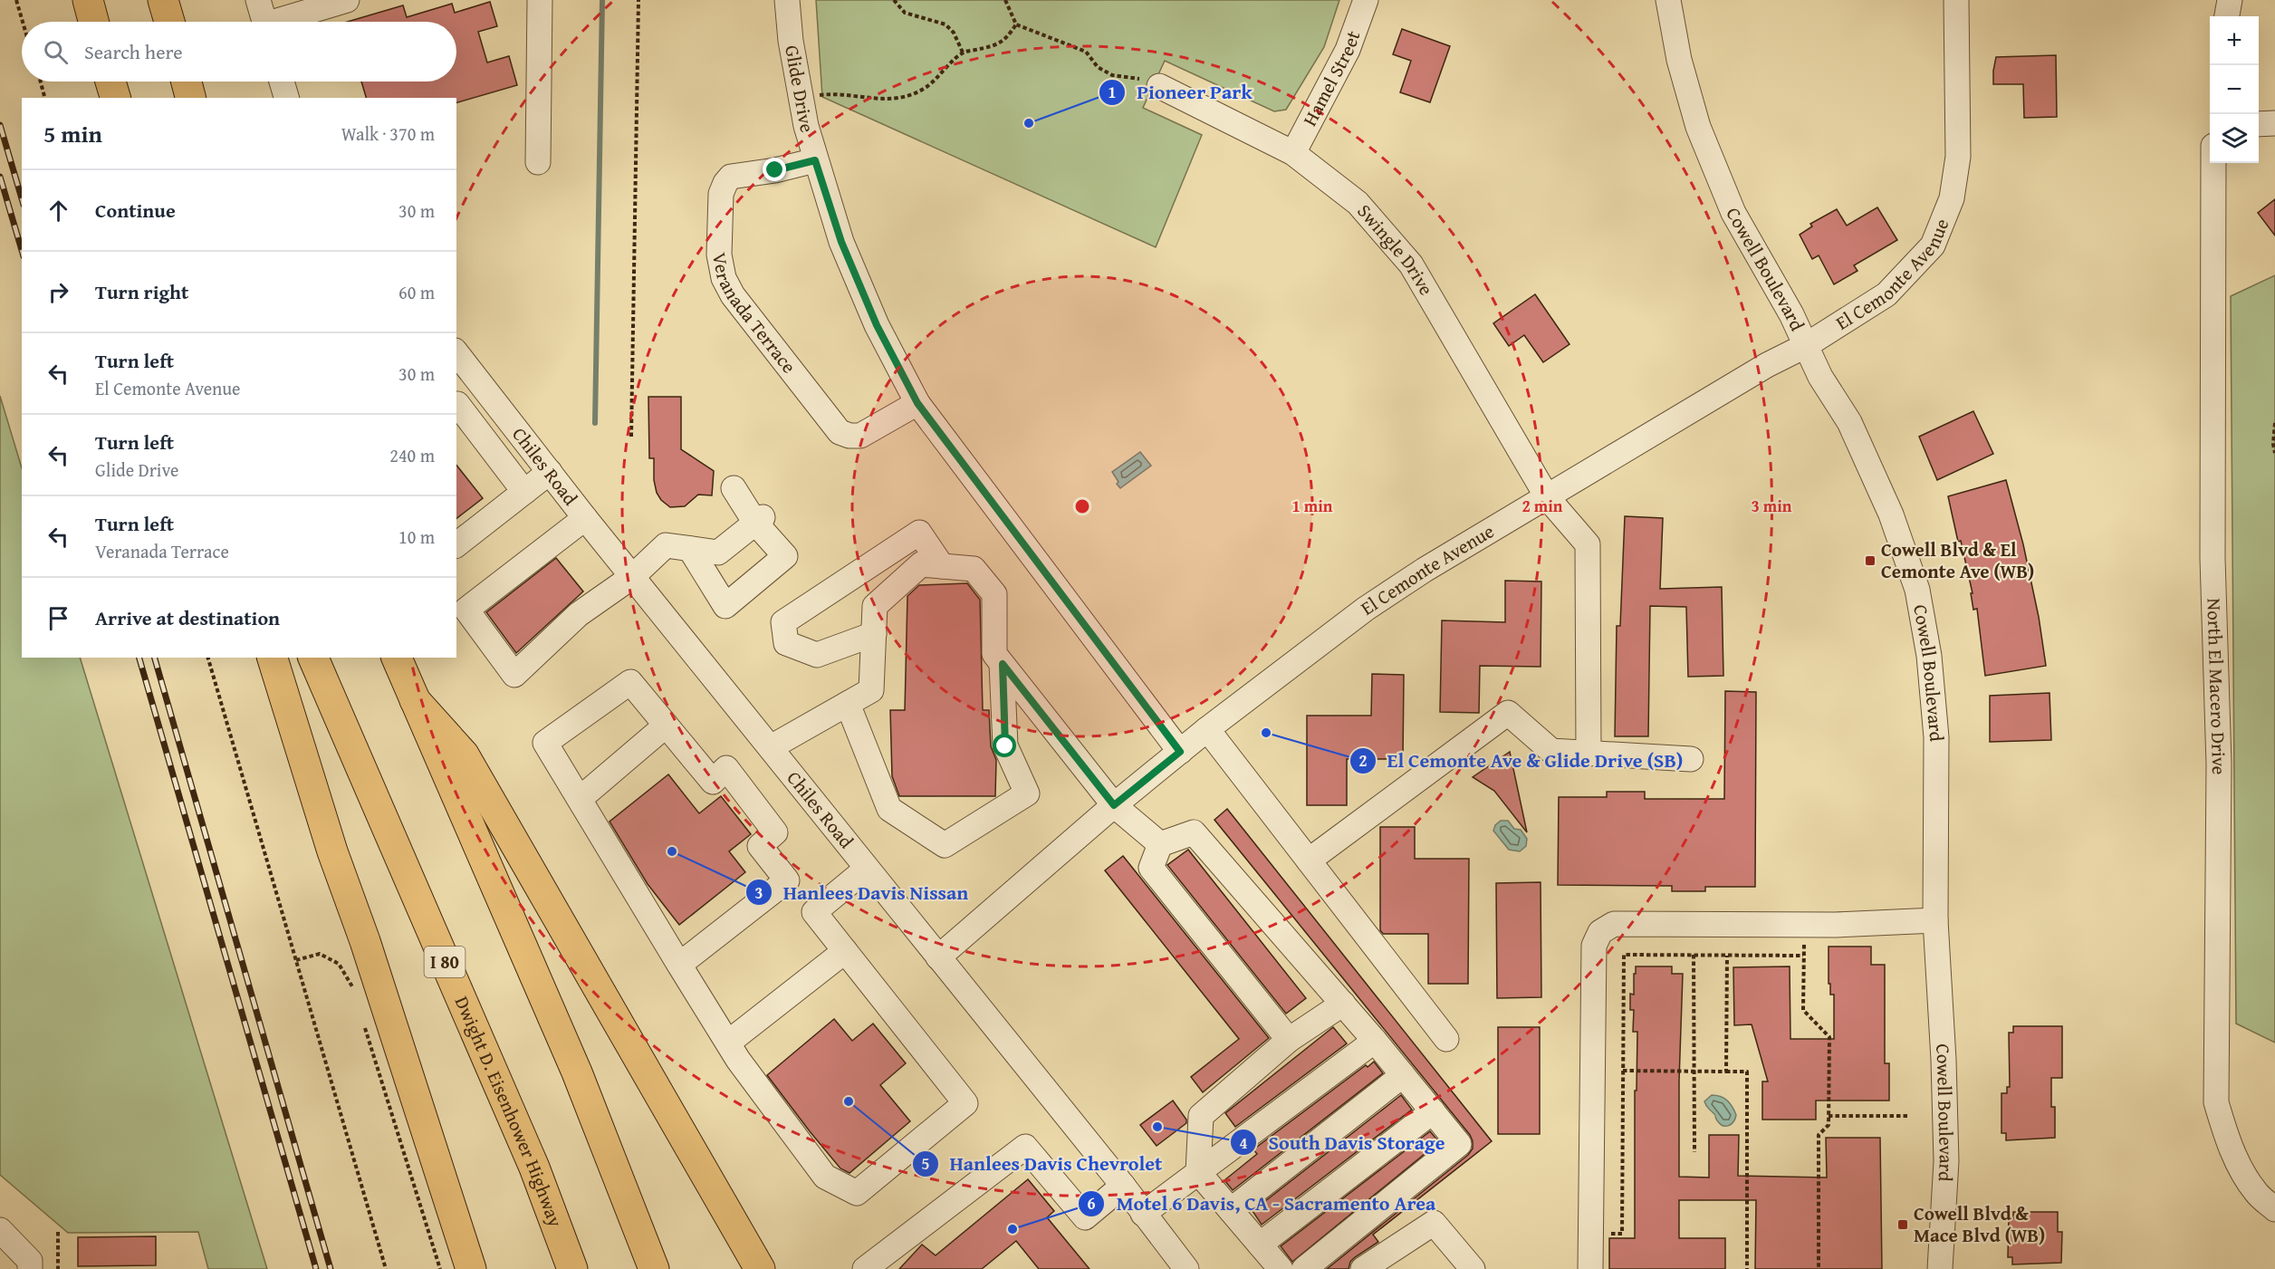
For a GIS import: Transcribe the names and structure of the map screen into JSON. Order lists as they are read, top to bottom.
{
  "streets": {
    "highway": ["I 80", "Dwight D. Eisenhower Highway"],
    "street": [
      "Hamel Street",
      "Glide Drive",
      "Swingle Drive",
      "Cowell Boulevard",
      "El Cemonte Avenue",
      "Veranada Terrace",
      "Chiles Road",
      "North El Macero Drive"
    ]
  },
  "crossings": [
    ["Hamel Street", "Swingle Drive"],
    ["Glide Drive", "El Cemonte Avenue"],
    ["Glide Drive", "Veranada Terrace"],
    ["Swingle Drive", "El Cemonte Avenue"],
    ["Cowell Boulevard", "El Cemonte Avenue"],
    ["El Cemonte Avenue", "Chiles Road"]
  ],
  "places": {
    "other": [
      "Pioneer Park",
      "El Cemonte Ave & Glide Drive (SB)",
      "Hanlees Davis Nissan",
      "Hanlees Davis Chevrolet",
      "South Davis Storage",
      "Motel 6 Davis, CA - Sacramento Area"
    ],
    "transit": ["Cowell Blvd & El Cemonte Ave (WB)", "Cowell Blvd & Mace Blvd (WB)"]
  },
  "page": {
    "map_buttons": ["+", "−"],
    "search": "Search here",
    "heading": ["5 min", "Walk · 370 m"],
    "list": [
      ["Continue", "30 m"],
      ["Turn right", "60 m"],
      ["Turn left", "El Cemonte Avenue", "30 m"],
      ["Turn left", "Glide Drive", "240 m"],
      ["Turn left", "Veranada Terrace", "10 m"],
      "Arrive at destination"
    ]
  },
  "rings": ["1 min", "2 min", "3 min"]
}
